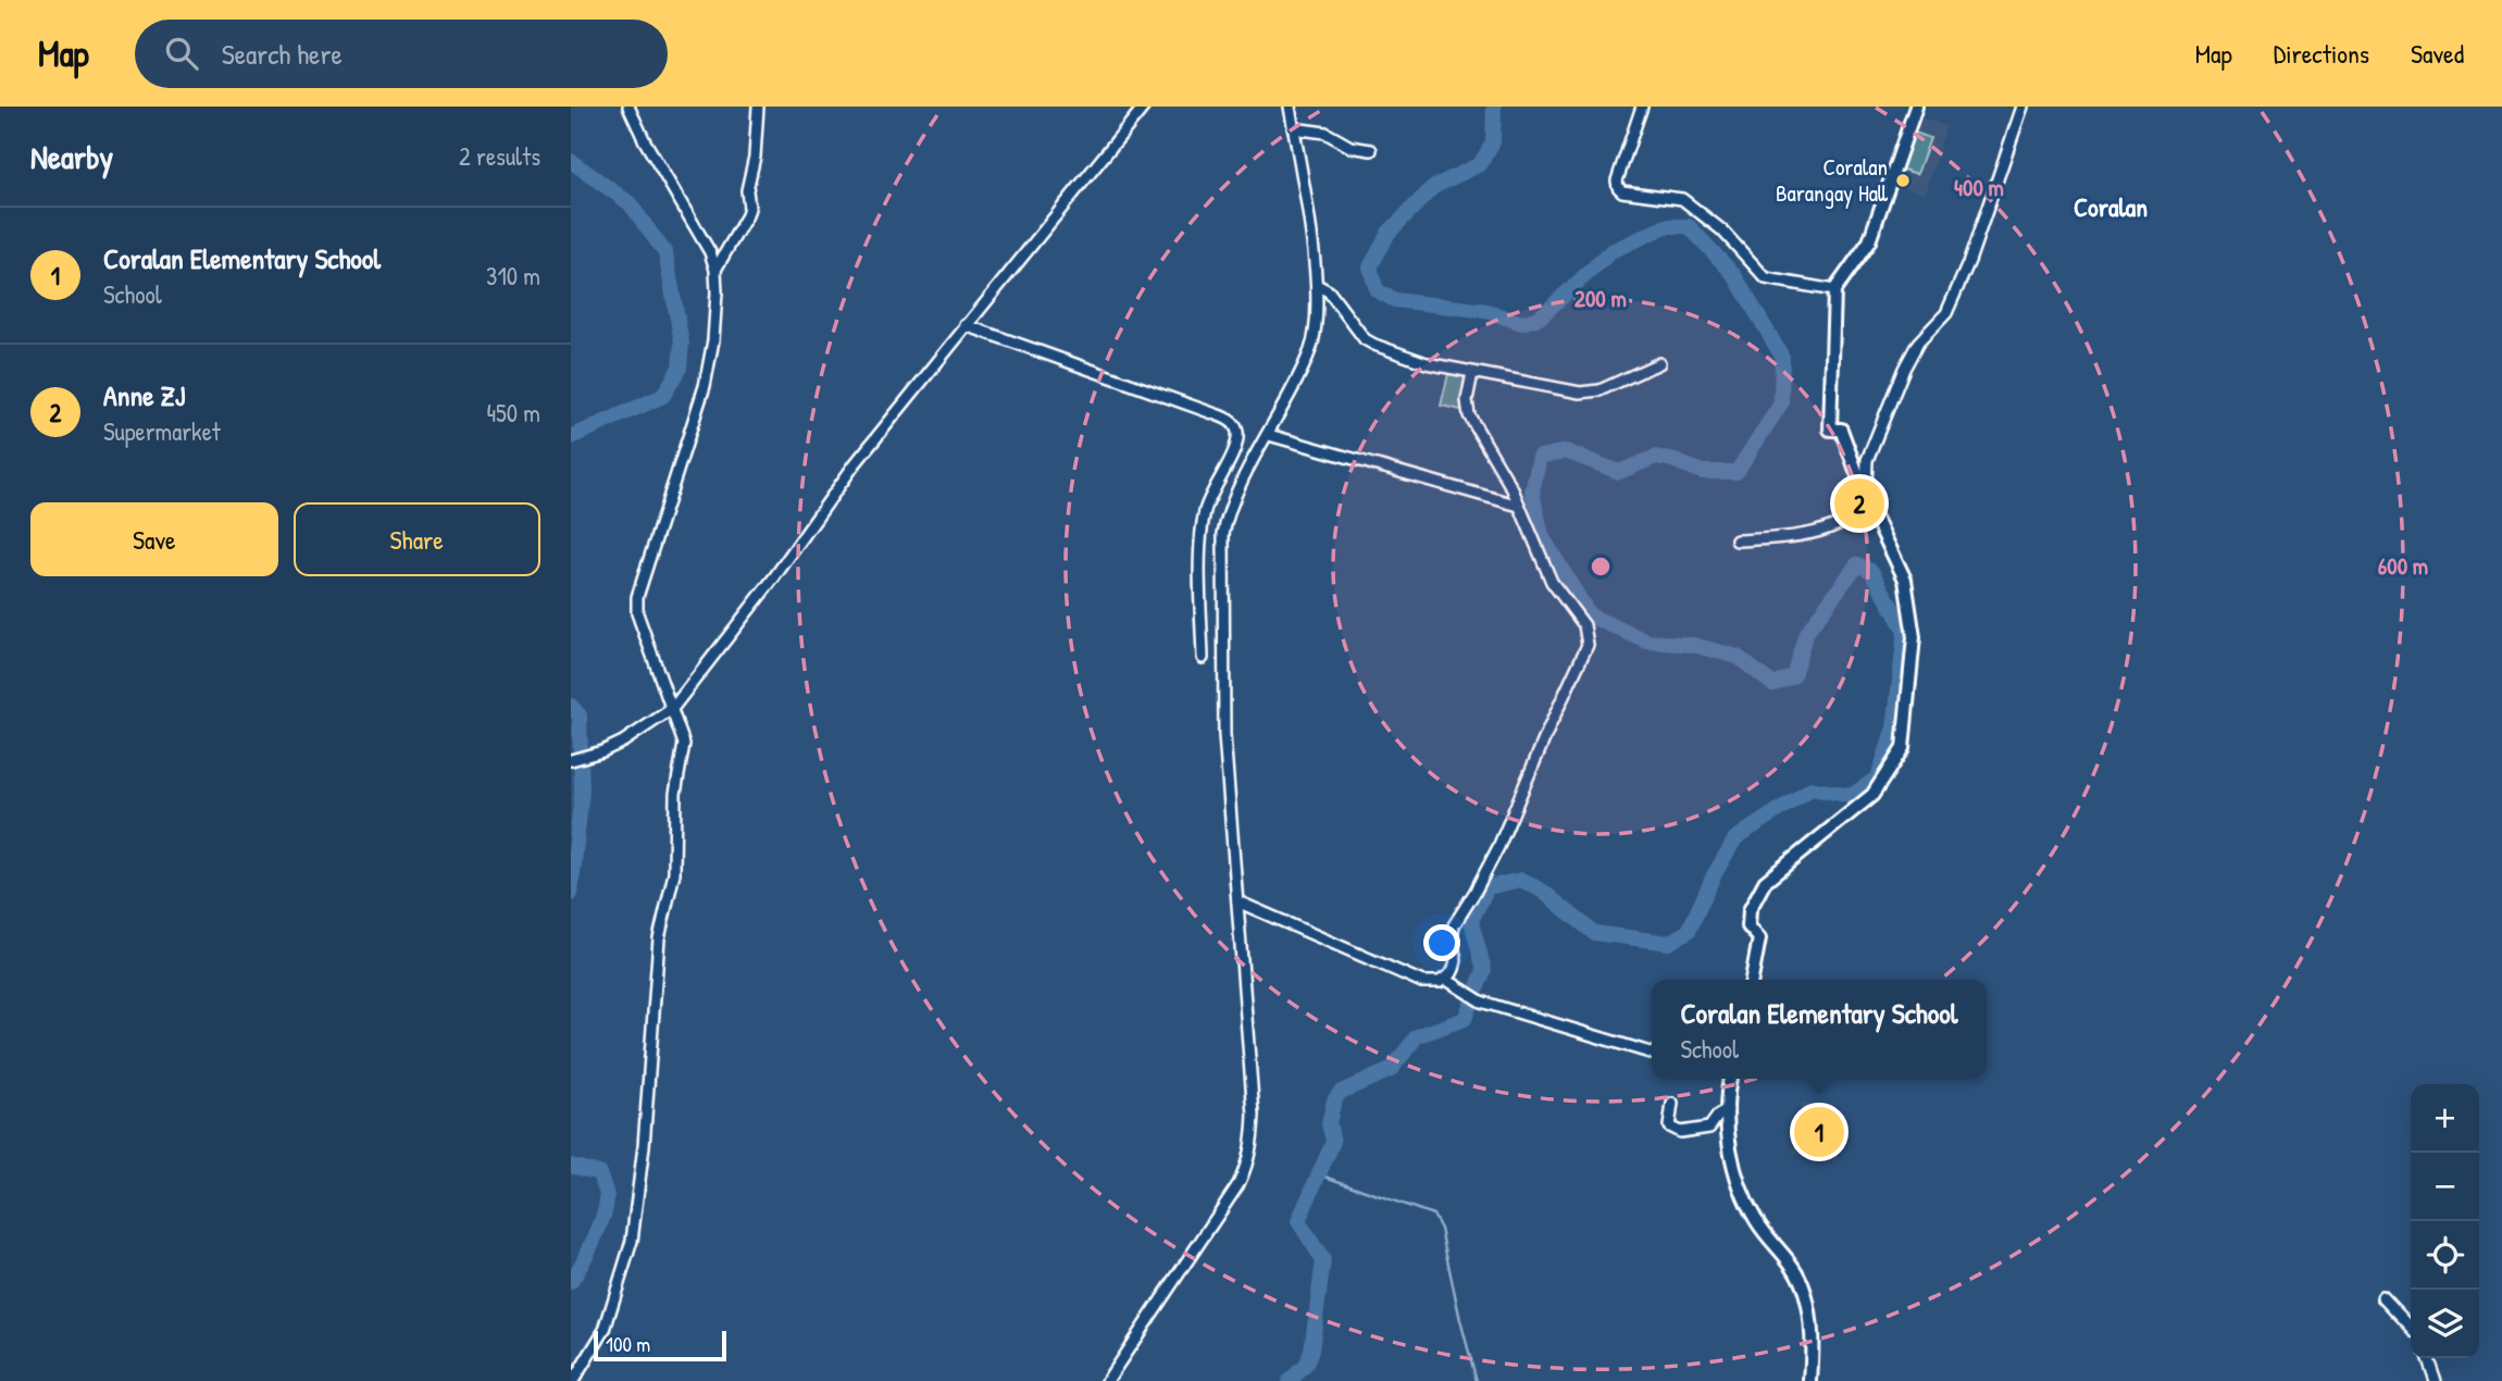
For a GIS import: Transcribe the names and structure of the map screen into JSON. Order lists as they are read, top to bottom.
{
  "districts": ["Coralan"],
  "places": ["Coralan Barangay Hall"],
  "scale_bar": "100 m",
  "page": {
    "header": "Map",
    "search": "Search here",
    "nav": ["Map", "Directions", "Saved"],
    "heading": ["Nearby", "2 results"],
    "list": [
      {
        "mark": "1",
        "name": "Coralan Elementary School",
        "note": "School",
        "value": "310 m"
      },
      {
        "mark": "2",
        "name": "Anne ZJ",
        "note": "Supermarket",
        "value": "450 m"
      }
    ],
    "pins": ["2", "1"],
    "buttons": ["Save", "Share"],
    "popup": ["Coralan Elementary School", "School"],
    "map_buttons": ["+", "−"],
    "scale": "100 m"
  },
  "rings": ["400 m", "200 m", "600 m"]
}
